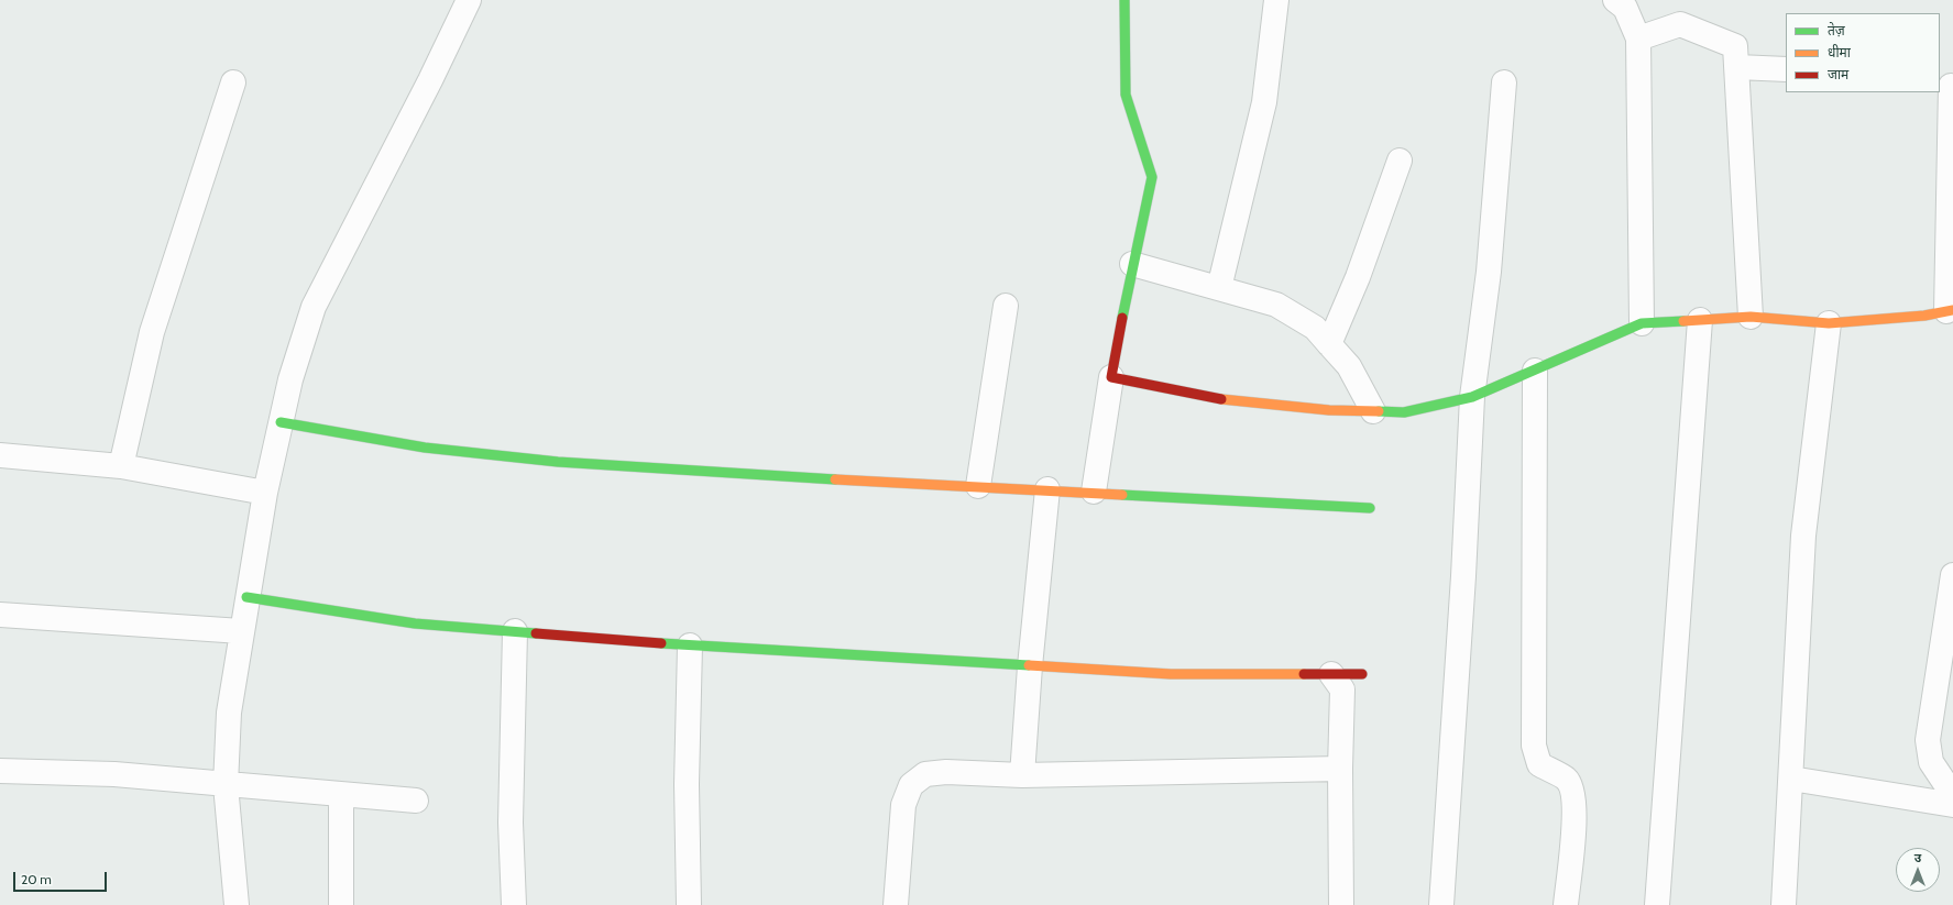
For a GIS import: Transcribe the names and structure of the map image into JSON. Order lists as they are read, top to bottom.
{
  "legend": ["तेज़", "धीमा", "जाम"],
  "scale_bar": "20 m",
  "north": "top"
}
